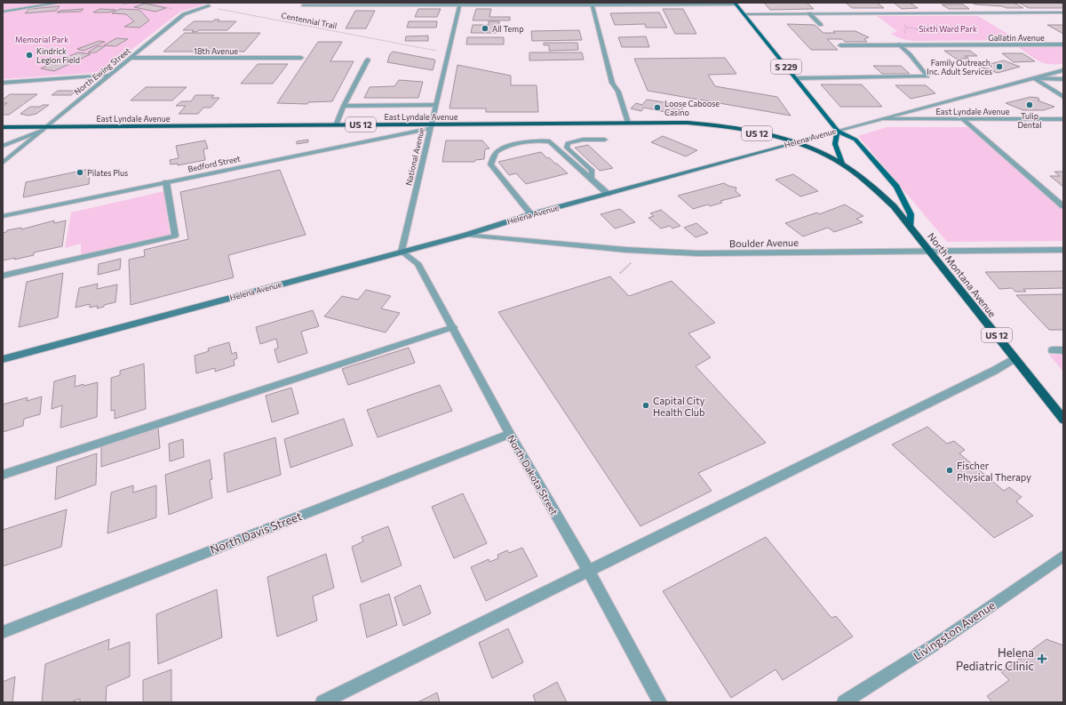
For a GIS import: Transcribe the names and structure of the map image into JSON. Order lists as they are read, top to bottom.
{
  "streets": {
    "highway": ["East Lyndale Avenue", "US 12", "North Montana Avenue"],
    "main road": ["S 229", "Helena Avenue"],
    "street": [
      "Gallatin Avenue",
      "18th Avenue",
      "North Ewing Street",
      "National Avenue",
      "Bedford Street",
      "Boulder Avenue",
      "North Dakota Street",
      "North Davis Street",
      "Livingston Avenue"
    ],
    "path": ["Centennial Trail"]
  },
  "crossings": [
    ["Centennial Trail", "North Ewing Street"],
    ["Centennial Trail", "National Avenue"],
    ["18th Avenue", "North Ewing Street"],
    ["S 229", "Helena Avenue"],
    ["S 229", "North Montana Avenue"],
    ["North Ewing Street", "East Lyndale Avenue"],
    ["East Lyndale Avenue", "Helena Avenue"],
    ["East Lyndale Avenue", "National Avenue"],
    ["East Lyndale Avenue", "Bedford Street"],
    ["East Lyndale Avenue", "North Montana Avenue"],
    ["Helena Avenue", "National Avenue"],
    ["Helena Avenue", "Boulder Avenue"],
    ["Helena Avenue", "North Montana Avenue"],
    ["Helena Avenue", "North Dakota Street"],
    ["National Avenue", "Bedford Street"],
    ["National Avenue", "North Dakota Street"],
    ["Boulder Avenue", "North Montana Avenue"],
    ["North Dakota Street", "North Davis Street"]
  ],
  "parks": ["Sixth Ward Park", "Memorial Park"],
  "places": {
    "other": [
      "All Temp",
      "Kindrick Legion Field",
      "Family Outreach, Inc. Adult Services",
      "Tulip Dental",
      "Loose Caboose Casino",
      "Pilates Plus",
      "Capital City Health Club",
      "Fischer Physical Therapy"
    ],
    "health": ["Helena Pediatric Clinic"]
  }
}
